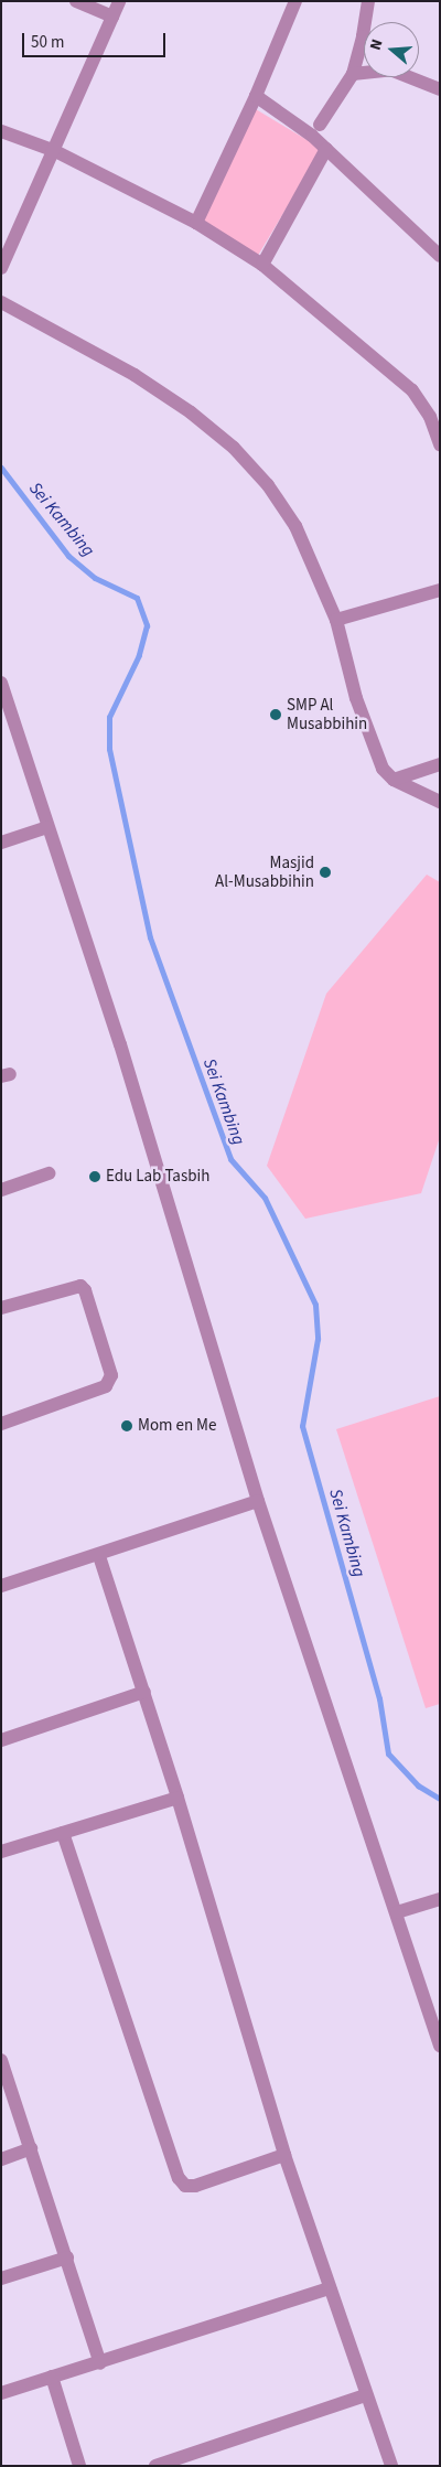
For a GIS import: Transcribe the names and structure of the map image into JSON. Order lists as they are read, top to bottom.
{
  "water": ["Sei Kambing"],
  "places": [
    "SMP Al Musabbihin",
    "Masjid Al-Musabbihin",
    "Edu Lab Tasbih",
    "Mom en Me"
  ],
  "scale_bar": "50 m",
  "north": "left"
}
